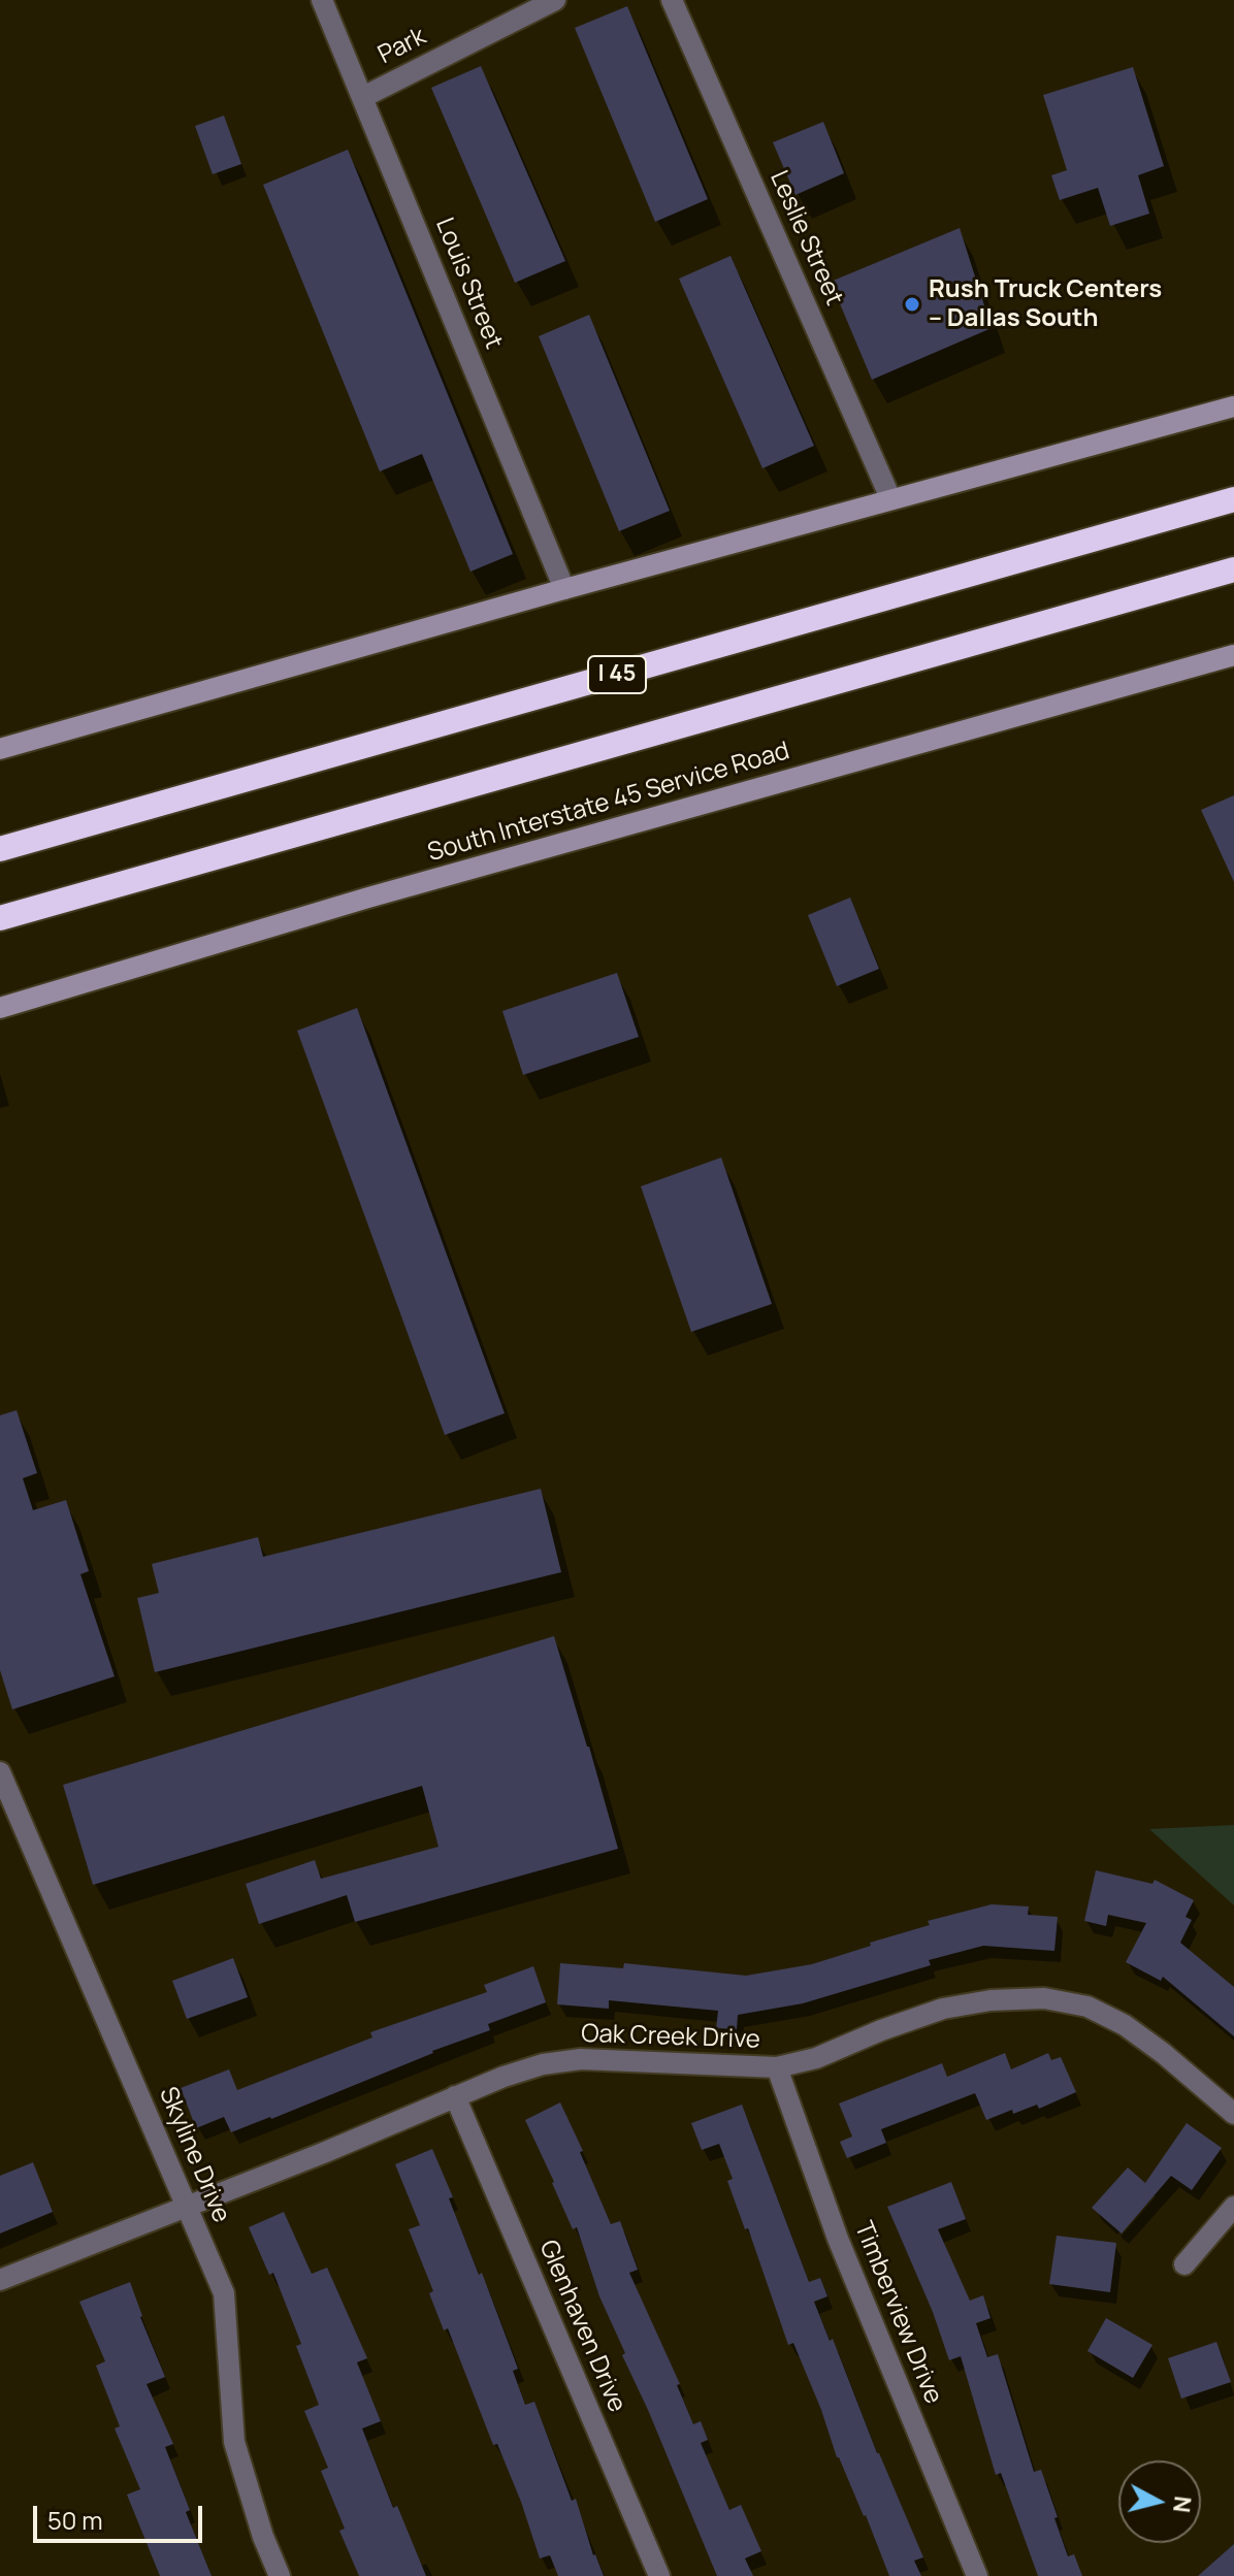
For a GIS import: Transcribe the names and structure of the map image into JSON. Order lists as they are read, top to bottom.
{
  "streets": {
    "highway": ["I 45"],
    "main road": ["South Interstate 45 Service Road"],
    "street": [
      "Park",
      "Leslie Street",
      "Louis Street",
      "Oak Creek Drive",
      "Skyline Drive",
      "Timberview Drive",
      "Glenhaven Drive"
    ]
  },
  "crossings": [
    ["Park", "Louis Street"],
    ["Oak Creek Drive", "Skyline Drive"],
    ["Oak Creek Drive", "Timberview Drive"],
    ["Oak Creek Drive", "Glenhaven Drive"]
  ],
  "places": ["Rush Truck Centers – Dallas South"],
  "scale_bar": "50 m",
  "north": "right"
}
